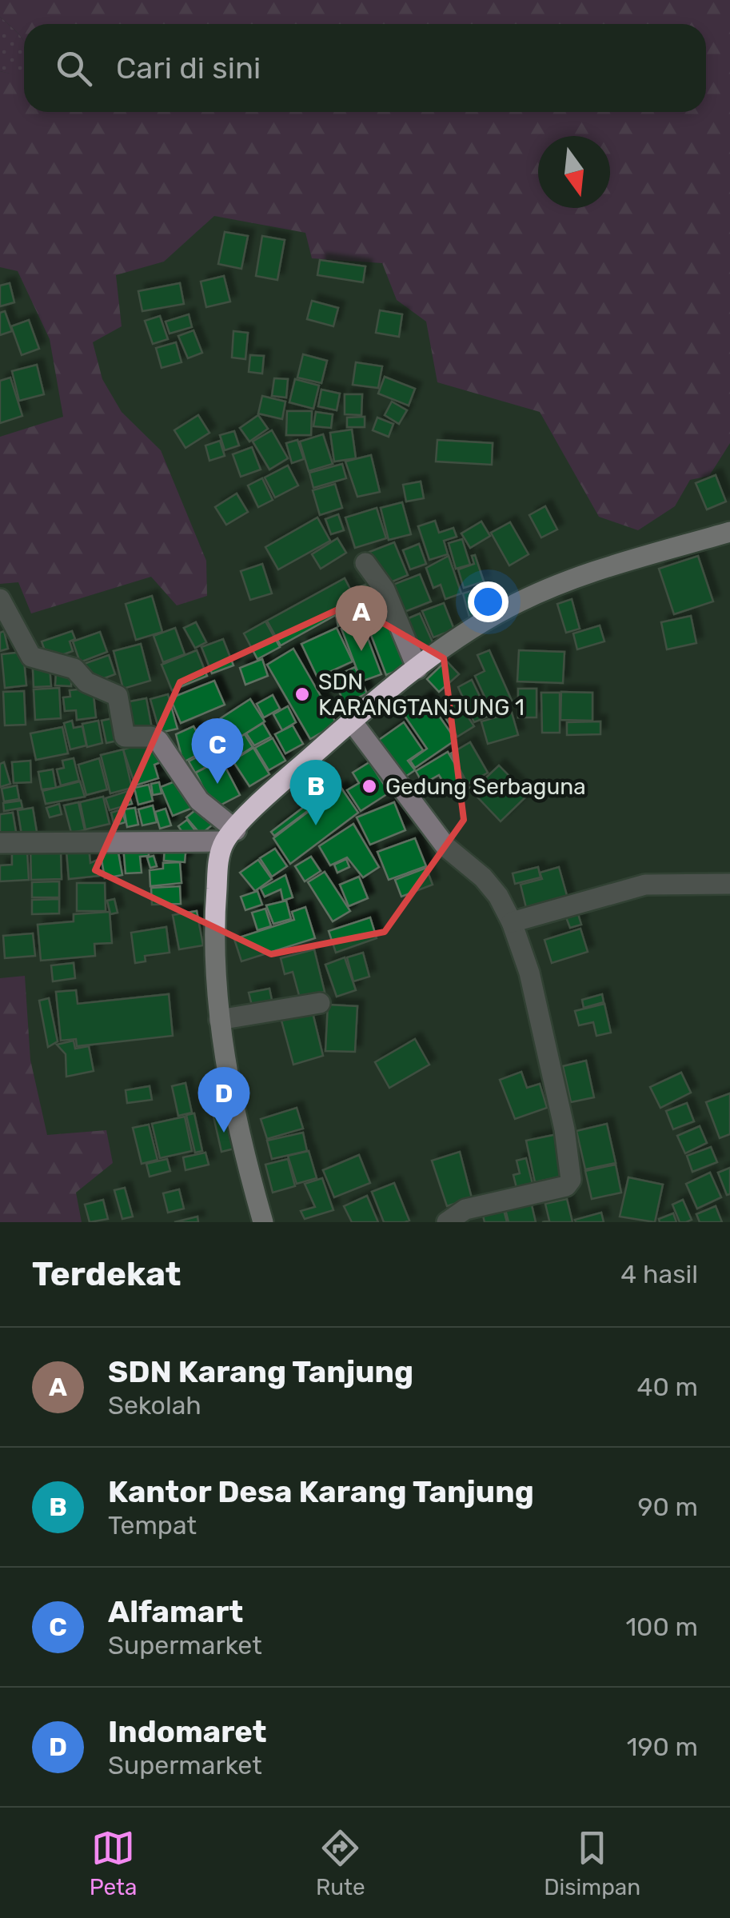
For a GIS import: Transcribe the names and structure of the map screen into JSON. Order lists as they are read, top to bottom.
{
  "places": ["SDN KARANGTANJUNG 1", "Gedung Serbaguna"],
  "north": "bottom",
  "page": {
    "search": "Cari di sini",
    "pins": [
      "A",
      "C",
      "B",
      "D"
    ],
    "heading": ["Terdekat", "4 hasil"],
    "list": [
      {
        "mark": "A",
        "name": "SDN Karang Tanjung",
        "note": "Sekolah",
        "value": "40 m"
      },
      {
        "mark": "B",
        "name": "Kantor Desa Karang Tanjung",
        "note": "Tempat",
        "value": "90 m"
      },
      {
        "mark": "C",
        "name": "Alfamart",
        "note": "Supermarket",
        "value": "100 m"
      },
      {
        "mark": "D",
        "name": "Indomaret",
        "note": "Supermarket",
        "value": "190 m"
      }
    ],
    "nav": ["Peta", "Rute", "Disimpan"]
  }
}
